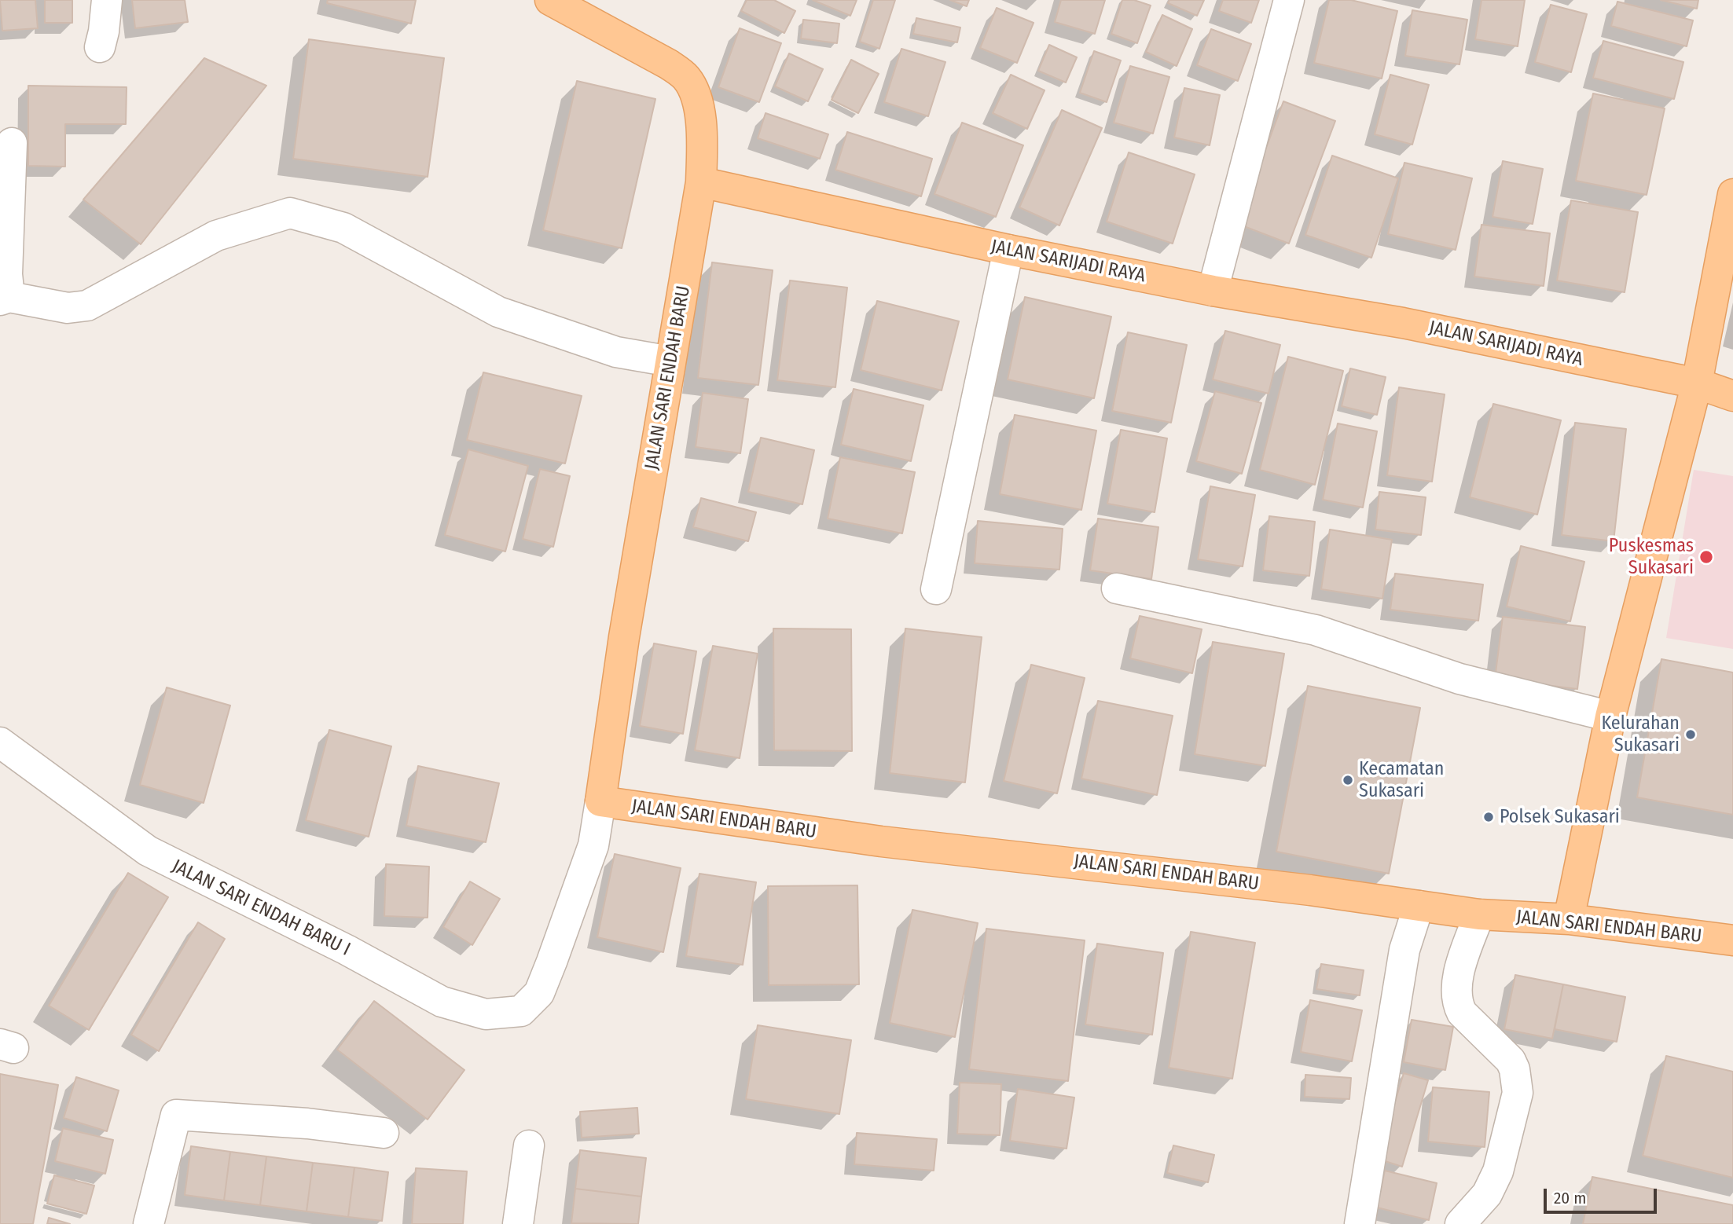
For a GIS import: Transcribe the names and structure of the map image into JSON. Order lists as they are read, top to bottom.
{
  "streets": {
    "main road": ["JALAN SARIJADI RAYA", "JALAN SARI ENDAH BARU"],
    "street": ["JALAN SARI ENDAH BARU I"]
  },
  "crossings": [
    ["JALAN SARIJADI RAYA", "JALAN SARI ENDAH BARU"],
    ["JALAN SARI ENDAH BARU", "JALAN SARI ENDAH BARU I"]
  ],
  "places": [
    "Puskesmas Sukasari",
    "Kelurahan Sukasari",
    "Kecamatan Sukasari",
    "Polsek Sukasari"
  ],
  "scale_bar": "20 m"
}
